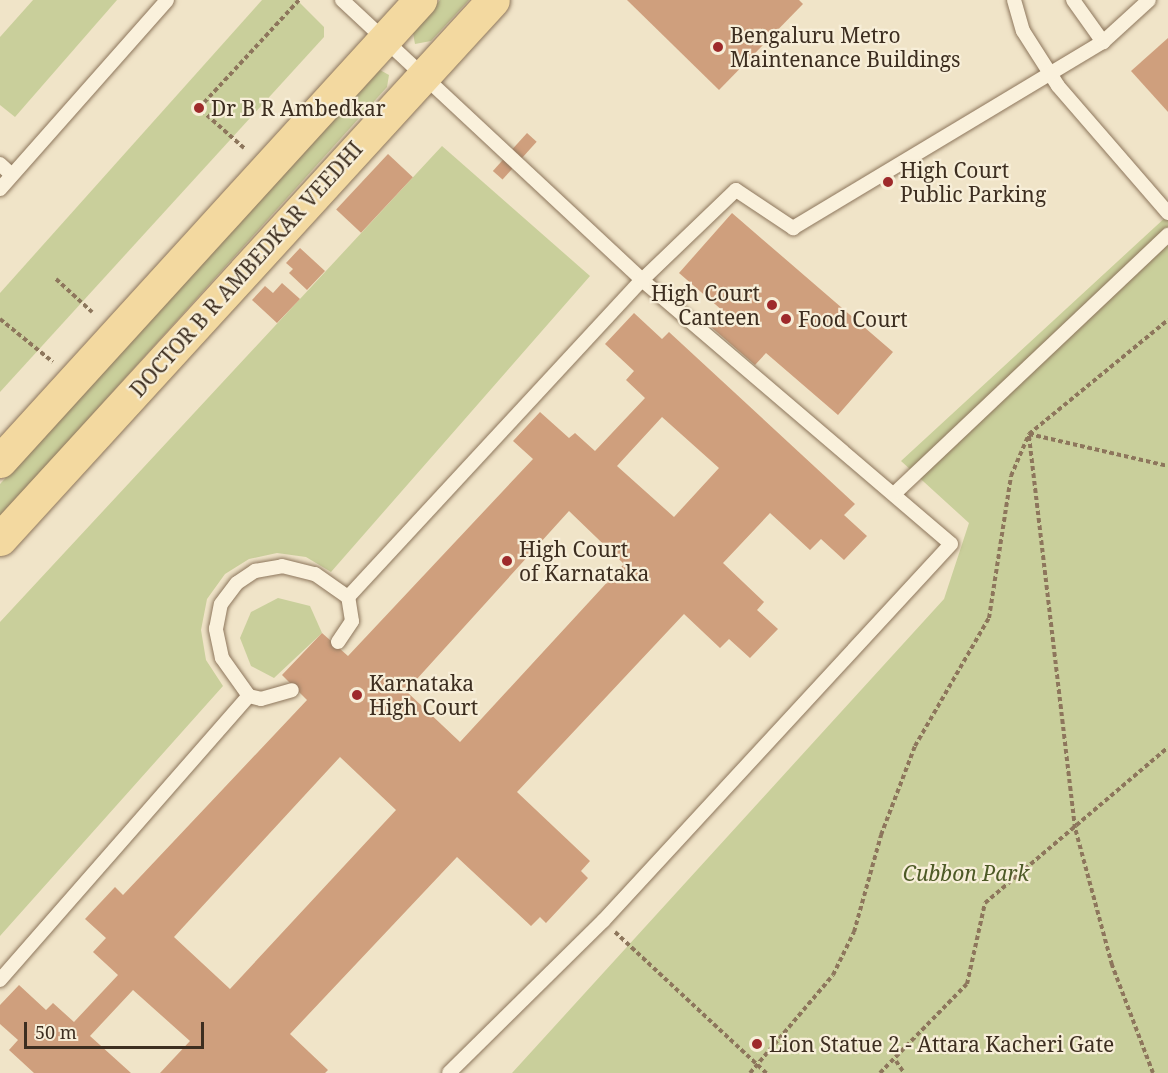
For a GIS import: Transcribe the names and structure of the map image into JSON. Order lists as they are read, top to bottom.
{
  "streets": {
    "main road": ["DOCTOR B R AMBEDKAR VEEDHI"]
  },
  "parks": ["Cubbon Park"],
  "places": [
    "Bengaluru Metro Maintenance Buildings",
    "Dr B R Ambedkar",
    "High Court Public Parking",
    "High Court Canteen",
    "Food Court",
    "High Court of Karnataka",
    "Karnataka High Court",
    "Lion Statue 2 - Attara Kacheri Gate"
  ],
  "scale_bar": "50 m"
}
